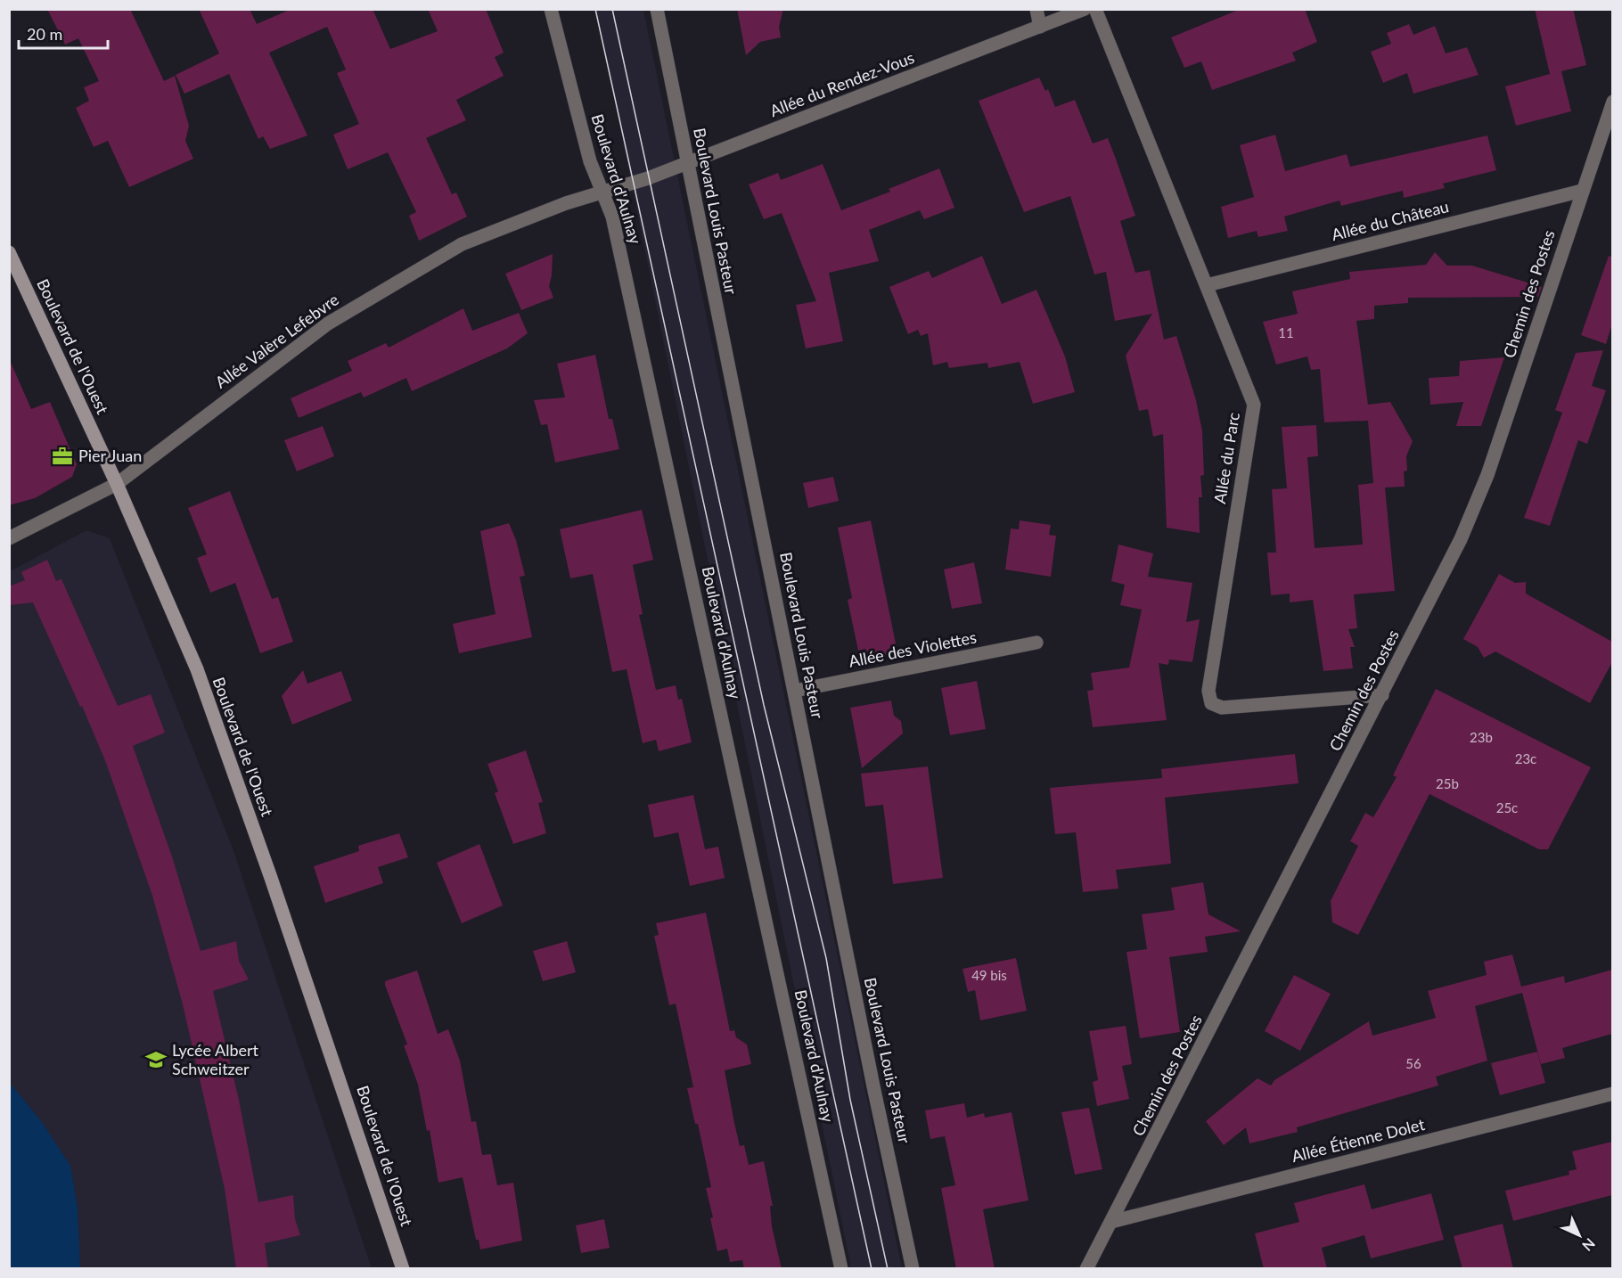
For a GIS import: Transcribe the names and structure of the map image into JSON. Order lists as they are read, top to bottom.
{
  "streets": {
    "street": [
      "Allée du Rendez-Vous",
      "Boulevard d'Aulnay",
      "Boulevard Louis Pasteur",
      "Allée du Château",
      "Chemin des Postes",
      "Allée Valère Lefebvre",
      "Boulevard de l'Ouest",
      "Allée du Parc",
      "Allée des Violettes",
      "Allée Étienne Dolet"
    ]
  },
  "crossings": [
    ["Allée du Rendez-Vous", "Boulevard d'Aulnay"],
    ["Allée du Rendez-Vous", "Boulevard Louis Pasteur"],
    ["Allée du Rendez-Vous", "Allée Valère Lefebvre"],
    ["Boulevard d'Aulnay", "Allée Valère Lefebvre"],
    ["Boulevard Louis Pasteur", "Allée des Violettes"],
    ["Allée du Château", "Chemin des Postes"],
    ["Allée du Château", "Allée du Parc"],
    ["Chemin des Postes", "Allée du Parc"],
    ["Chemin des Postes", "Allée Étienne Dolet"],
    ["Allée Valère Lefebvre", "Boulevard de l'Ouest"]
  ],
  "places": {
    "office": ["Pier Juan"],
    "school or university": ["Lycée Albert Schweitzer"]
  },
  "house_numbers": [
    "11",
    "23b",
    "23c",
    "25b",
    "25c",
    "49 bis",
    "56"
  ],
  "scale_bar": "20 m",
  "north": "bottom right"
}
